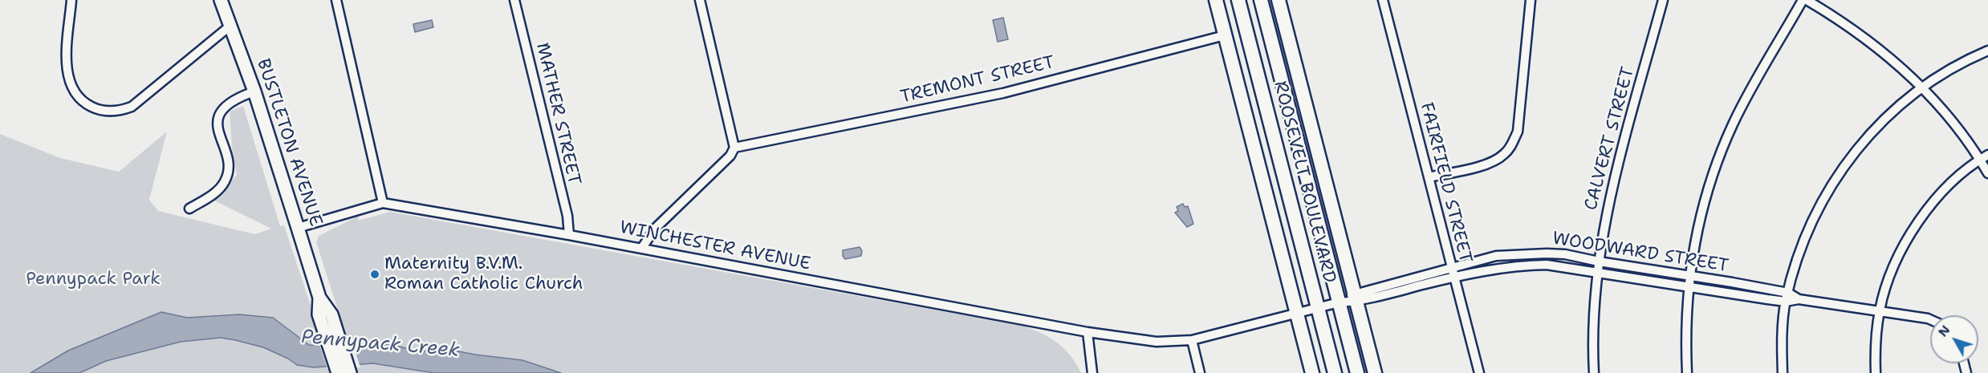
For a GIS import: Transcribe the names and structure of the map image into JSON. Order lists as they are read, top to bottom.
{
  "streets": {
    "highway": ["ROOSEVELT BOULEVARD"],
    "main road": ["BUSTLETON AVENUE"],
    "street": [
      "TREMONT STREET",
      "MATHER STREET",
      "CALVERT STREET",
      "FAIRFIELD STREET",
      "WINCHESTER AVENUE",
      "WOODWARD STREET"
    ]
  },
  "crossings": [
    ["MATHER STREET", "WINCHESTER AVENUE"],
    ["CALVERT STREET", "WOODWARD STREET"],
    ["BUSTLETON AVENUE", "WINCHESTER AVENUE"],
    ["ROOSEVELT BOULEVARD", "WOODWARD STREET"],
    ["FAIRFIELD STREET", "WOODWARD STREET"],
    ["WINCHESTER AVENUE", "WOODWARD STREET"]
  ],
  "water": ["Pennypack Creek"],
  "parks": ["Pennypack Park"],
  "places": ["Maternity B.V.M. Roman Catholic Church"],
  "north": "top left"
}
